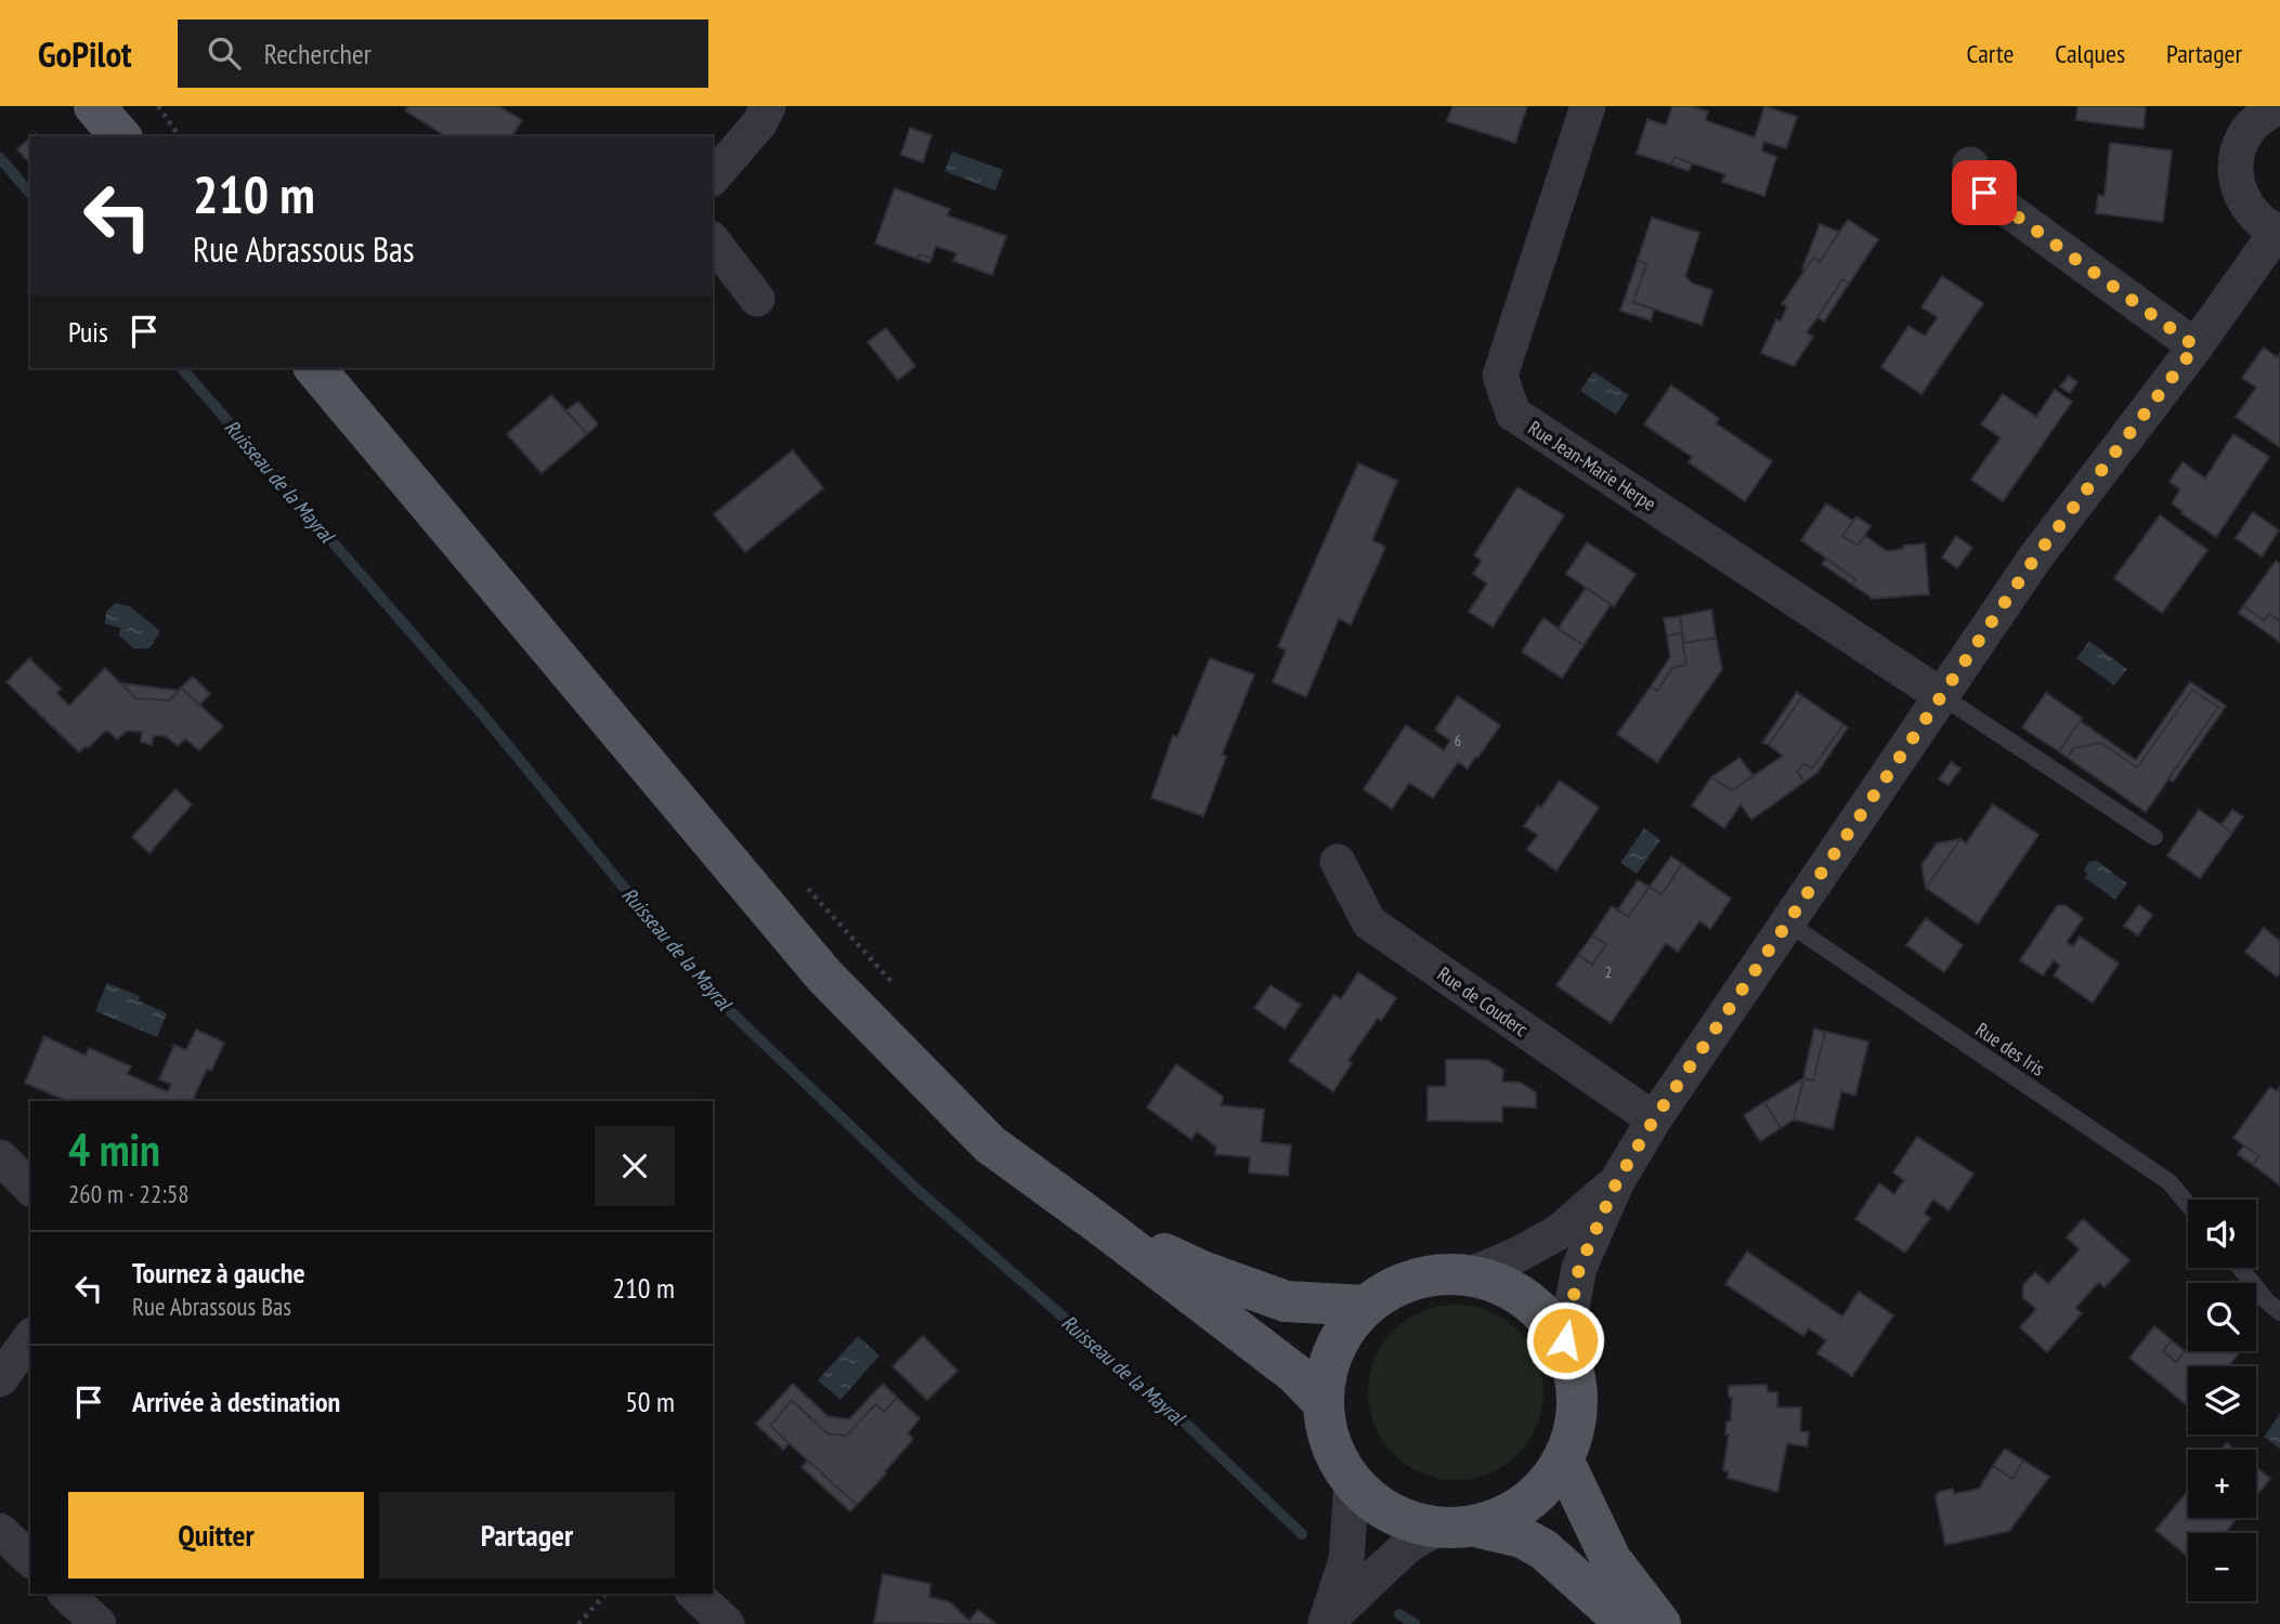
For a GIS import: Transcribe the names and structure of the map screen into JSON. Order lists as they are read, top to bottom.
{
  "streets": {
    "street": ["Rue Jean-Marie Herpe", "Rue de Couderc"],
    "lane": ["Rue des Iris"]
  },
  "water": ["Ruisseau de la Mayral"],
  "house_numbers": ["6", "2"],
  "page": {
    "header": "GoPilot",
    "search": "Rechercher",
    "nav": ["Carte", "Calques", "Partager"],
    "turn": ["210 m", "Rue Abrassous Bas"],
    "then": "Puis",
    "heading": ["4 min", "260 m · 22:58"],
    "map_buttons": ["+", "−"],
    "list": [
      {
        "name": "Tournez à gauche",
        "note": "Rue Abrassous Bas",
        "value": "210 m"
      },
      {
        "name": "Arrivée à destination",
        "value": "50 m"
      }
    ],
    "buttons": ["Quitter", "Partager"]
  }
}
